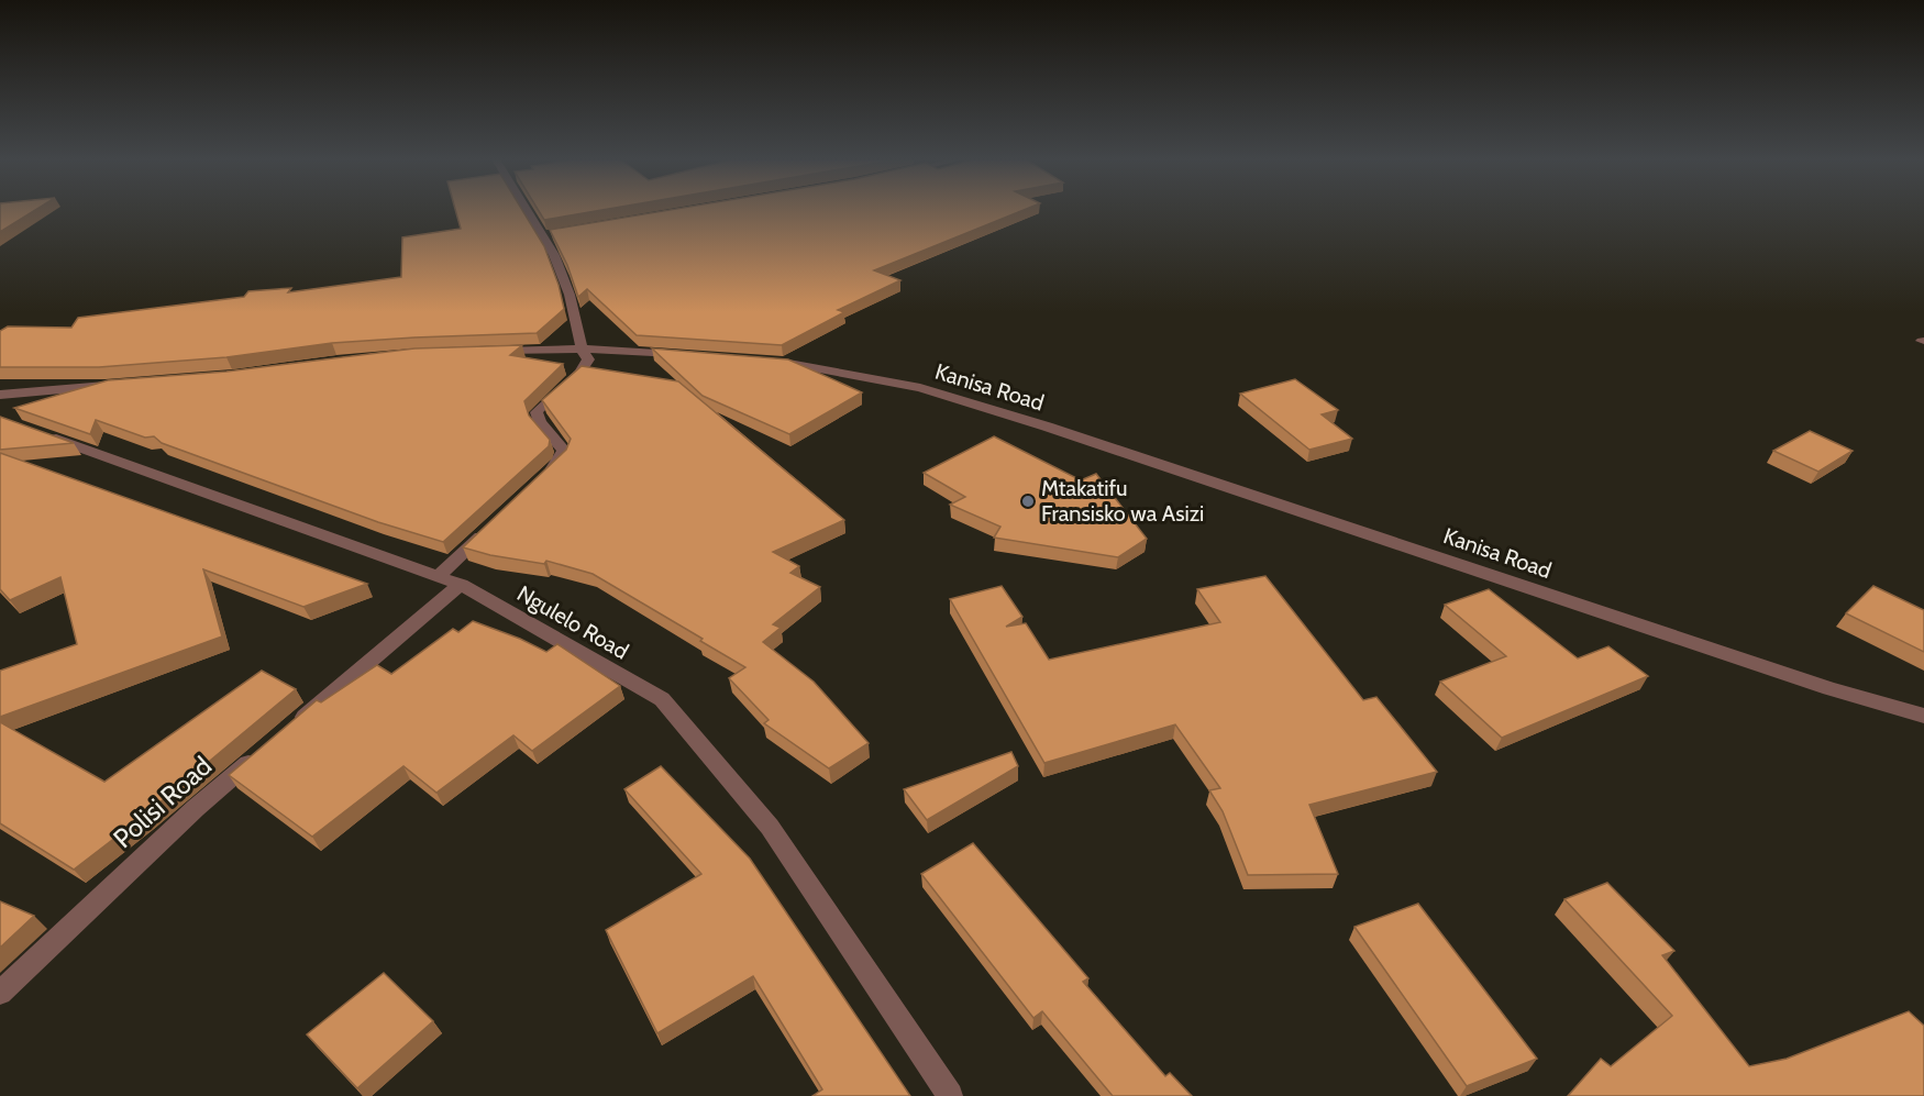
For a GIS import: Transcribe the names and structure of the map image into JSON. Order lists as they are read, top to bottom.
{
  "streets": {
    "street": ["Kanisa Road", "Ngulelo Road", "Polisi Road"]
  },
  "places": ["Mtakatifu Fransisko wa Asizi"]
}
